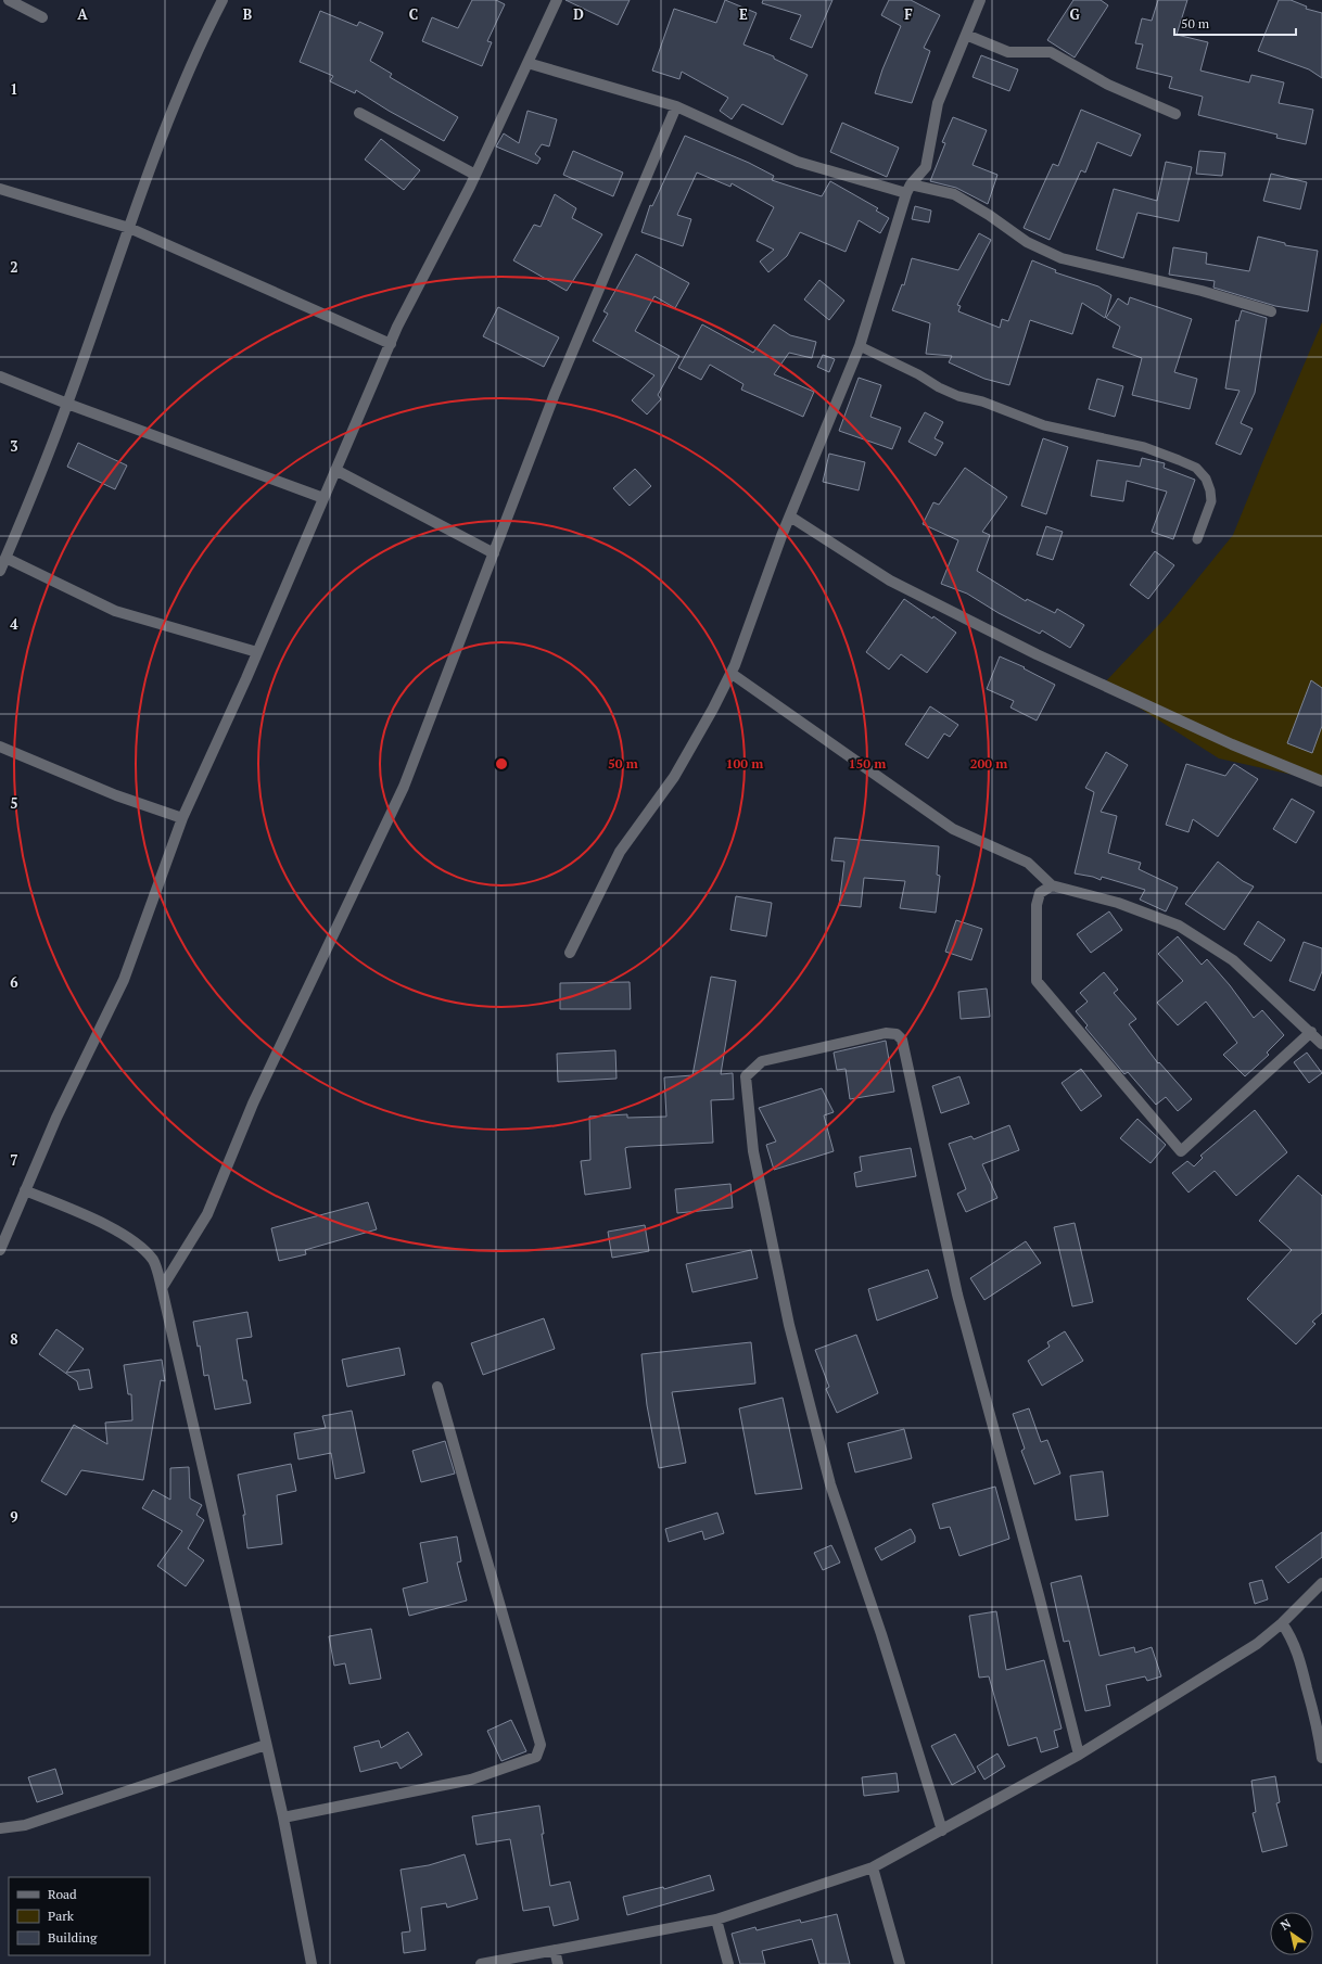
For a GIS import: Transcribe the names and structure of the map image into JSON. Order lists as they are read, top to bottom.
{
  "legend": ["Road", "Park", "Building"],
  "scale_bar": "50 m",
  "north": "top left",
  "grid": {
    "columns": [
      "A",
      "B",
      "C",
      "D",
      "E",
      "F",
      "G"
    ],
    "rows": [
      "1",
      "2",
      "3",
      "4",
      "5",
      "6",
      "7",
      "8",
      "9"
    ]
  },
  "rings": [
    "50 m",
    "100 m",
    "150 m",
    "200 m"
  ]
}
